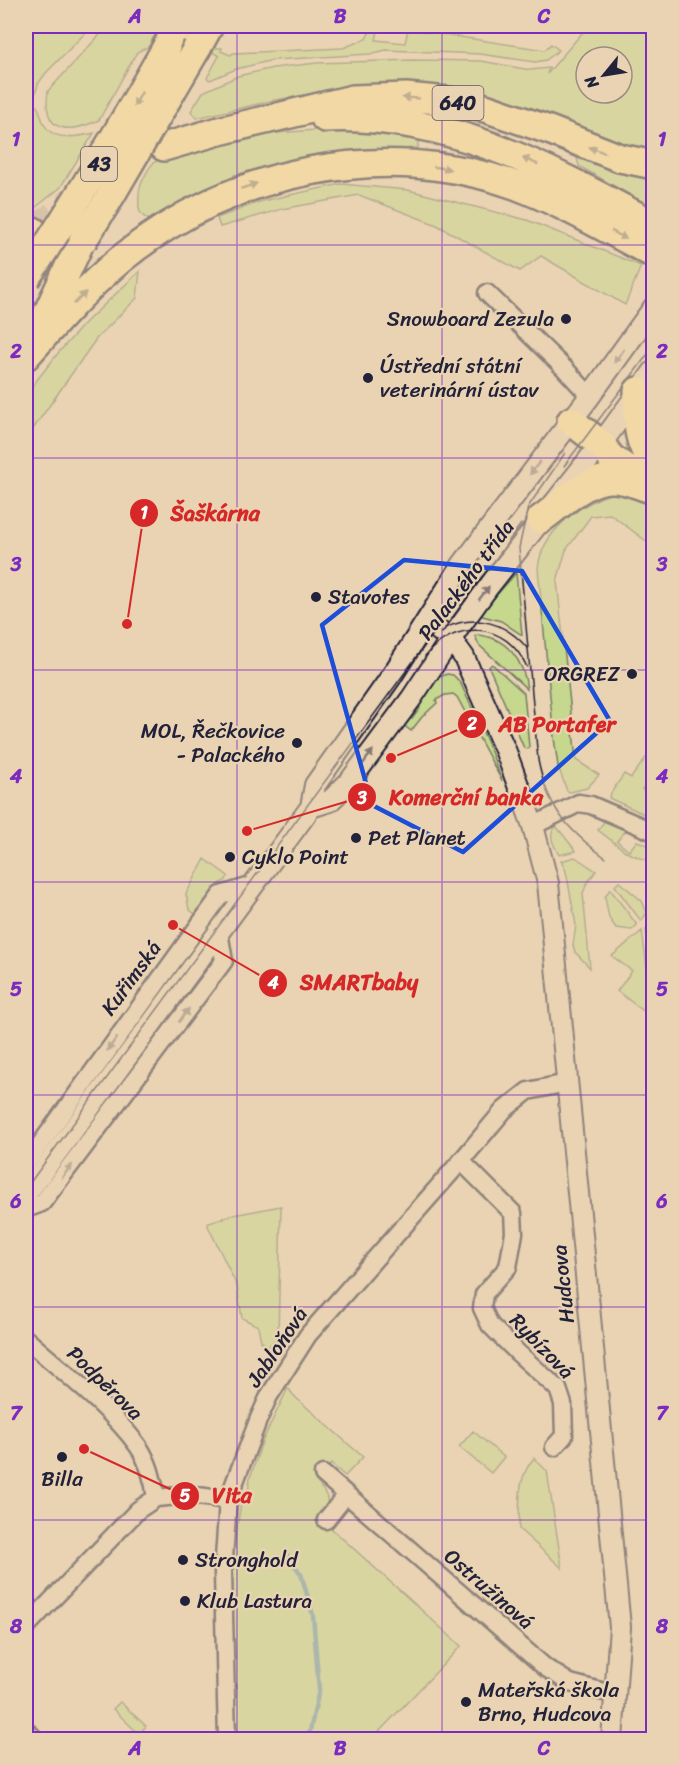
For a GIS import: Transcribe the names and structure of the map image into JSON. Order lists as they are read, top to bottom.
{
  "streets": {
    "highway": ["640", "43"],
    "street": [
      "Palackého třída",
      "Kuřimská",
      "Hudcova",
      "Rybízová",
      "Jabloňová",
      "Podpěrova",
      "Ostružinová"
    ]
  },
  "crossings": [
    ["Palackého třída", "Kuřimská"],
    ["Palackého třída", "Hudcova"],
    ["Hudcova", "Jabloňová"],
    ["Hudcova", "Ostružinová"],
    ["Rybízová", "Jabloňová"]
  ],
  "places": [
    "Snowboard Zezula",
    "Ústřední státní veterinární ústav",
    "Stavotes",
    "Šaškárna",
    "ORGREZ",
    "MOL, Řečkovice - Palackého",
    "AB Portafer",
    "Komerční banka",
    "Pet Planet",
    "Cyklo Point",
    "SMARTbaby",
    "Vita",
    "Billa",
    "Stronghold",
    "Klub Lastura",
    "Mateřská škola Brno, Hudcova"
  ],
  "north": "bottom left",
  "grid": {
    "columns": ["A", "B", "C"],
    "rows": [
      "1",
      "2",
      "3",
      "4",
      "5",
      "6",
      "7",
      "8"
    ]
  }
}
